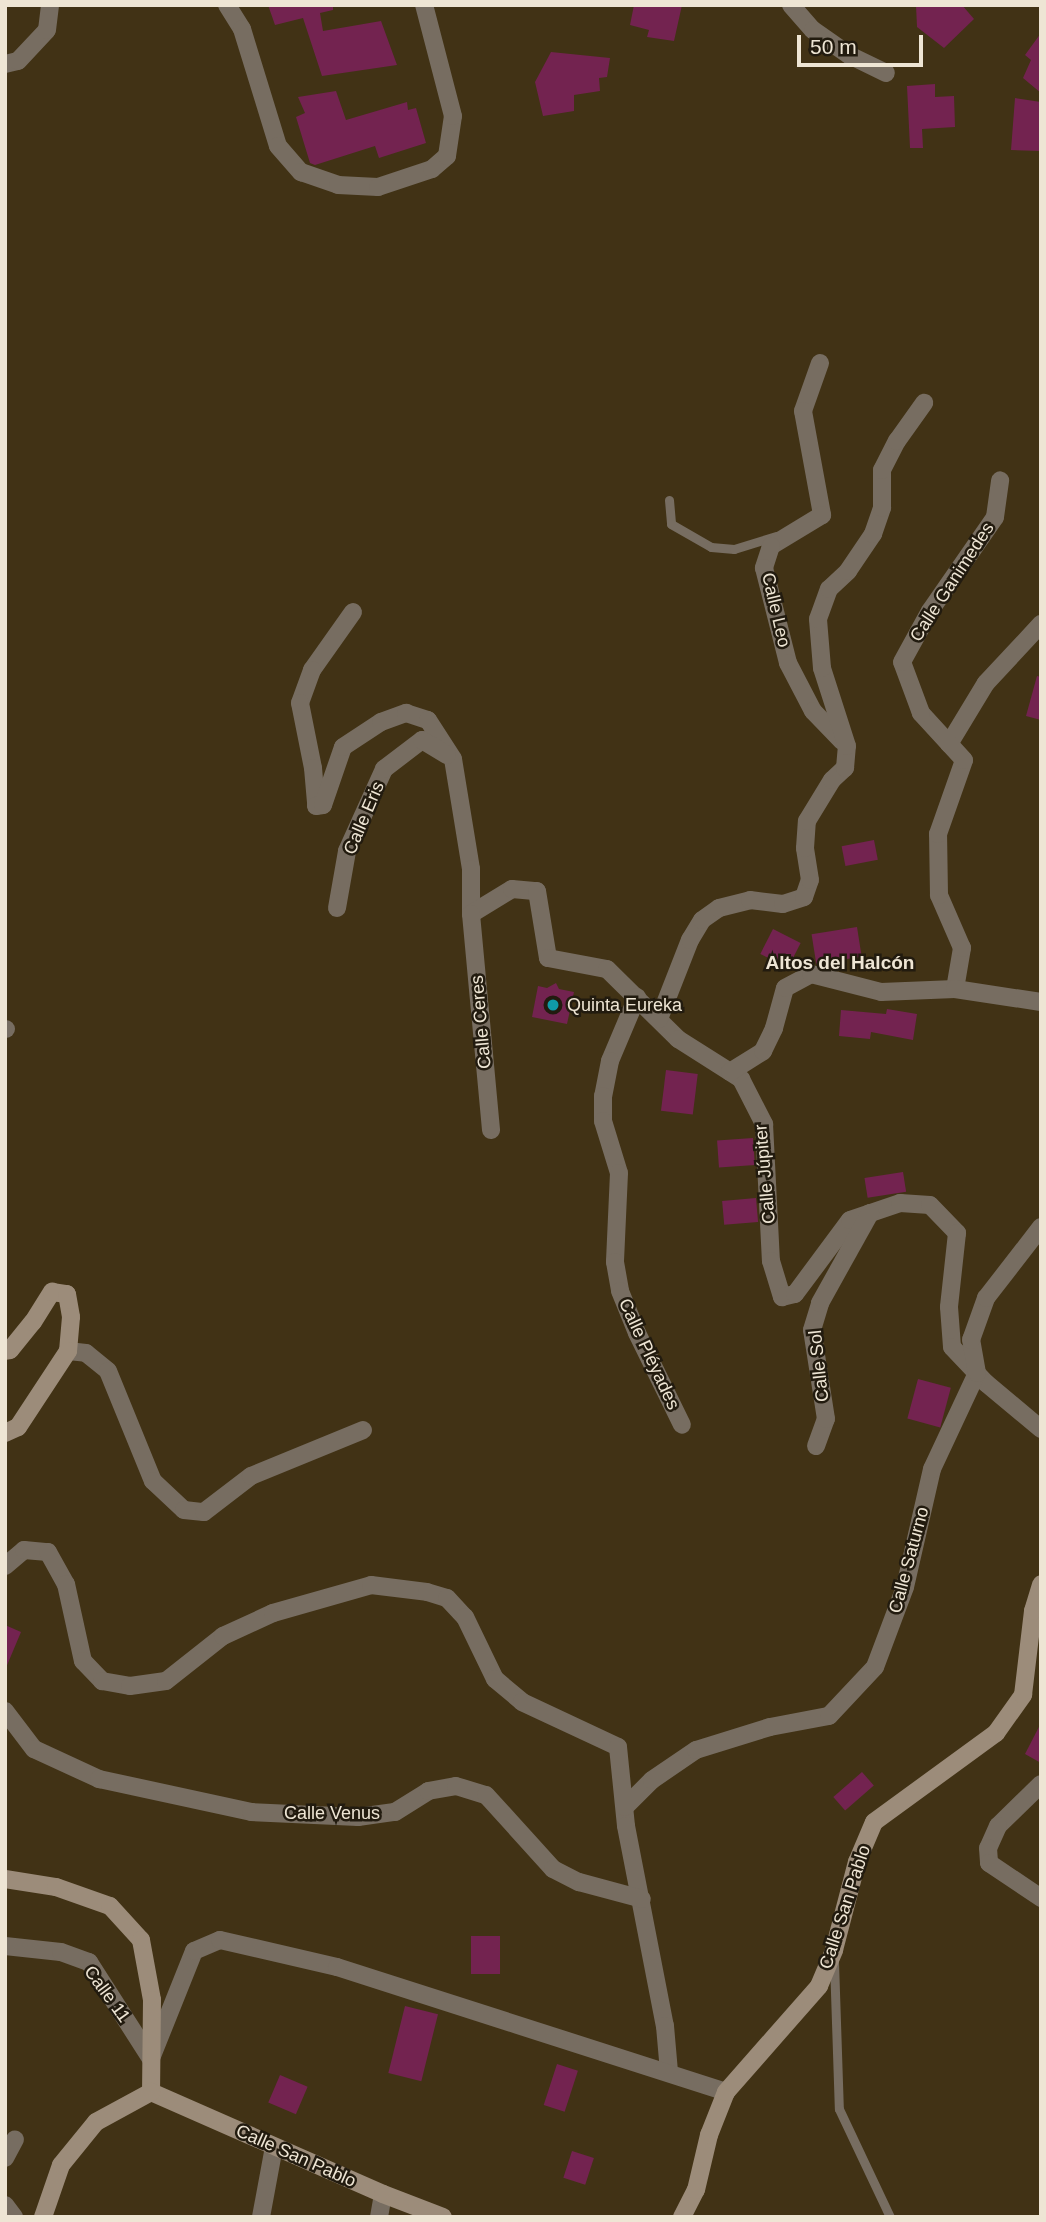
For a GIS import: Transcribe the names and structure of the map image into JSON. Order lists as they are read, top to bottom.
{
  "streets": {
    "street": [
      "Calle Ganimedes",
      "Calle Leo",
      "Calle Eris",
      "Calle Ceres",
      "Calle Júpiter",
      "Calle Pléyades",
      "Calle Sol",
      "Calle Saturno",
      "Calle Venus",
      "Calle San Pablo",
      "Calle 11"
    ]
  },
  "crossings": [
    ["Calle Ceres", "Calle Júpiter"],
    ["Calle Júpiter", "Calle Pléyades"],
    ["Calle Júpiter", "Calle Sol"],
    ["Calle Júpiter", "Calle Saturno"]
  ],
  "districts": ["Altos del Halcón"],
  "places": ["Quinta Eureka"],
  "scale_bar": "50 m"
}
